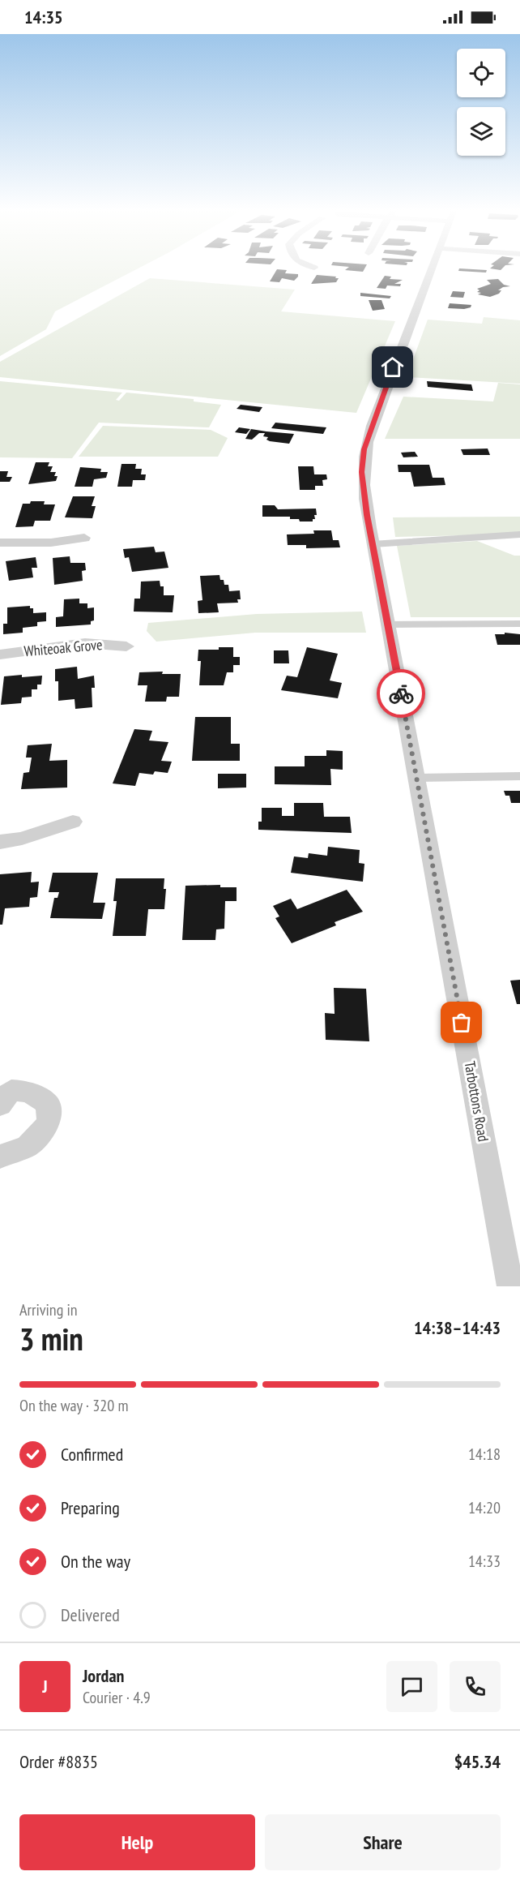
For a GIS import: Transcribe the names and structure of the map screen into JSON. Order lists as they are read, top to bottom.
{
  "streets": {
    "street": ["Whiteoak Grove", "Tarbottons Road"]
  },
  "page": {
    "status": "14:35",
    "heading": ["3 min", "Arriving in", "14:38–14:43"],
    "panel": [
      "Jordan",
      "Courier · 4.9",
      "Order #8835",
      "$45.34"
    ],
    "bar": "On the way · 320 m",
    "list": [
      ["Confirmed", "14:18"],
      ["Preparing", "14:20"],
      ["On the way", "14:33"],
      "Delivered"
    ],
    "round": "J",
    "buttons": ["Help", "Share"]
  }
}
